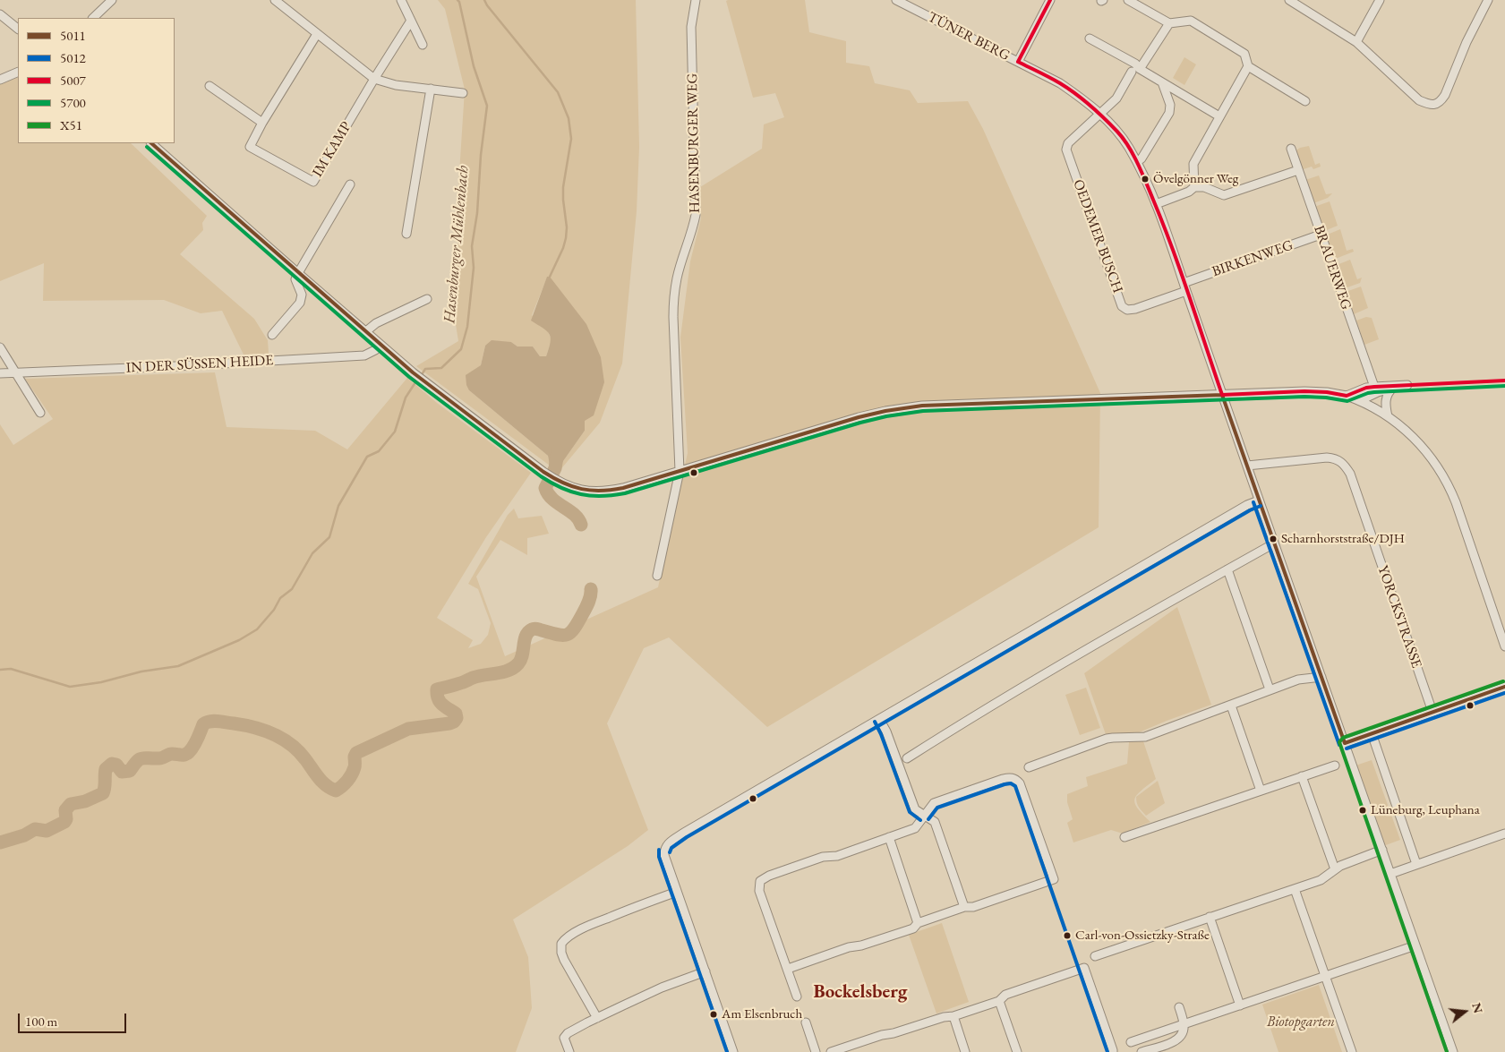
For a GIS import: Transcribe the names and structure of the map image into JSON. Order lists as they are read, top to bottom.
{
  "streets": {
    "street": [
      "TÜNER BERG",
      "HASENBURGER WEG",
      "IM KAMP",
      "OEDEMER BUSCH",
      "BIRKENWEG",
      "BRAUERWEG",
      "IN DER SÜSSEN HEIDE",
      "YORCKSTRASSE"
    ]
  },
  "crossings": [
    ["TÜNER BERG", "OEDEMER BUSCH"],
    ["TÜNER BERG", "BIRKENWEG"],
    ["TÜNER BERG", "YORCKSTRASSE"],
    ["OEDEMER BUSCH", "BIRKENWEG"],
    ["BIRKENWEG", "BRAUERWEG"]
  ],
  "districts": ["Bockelsberg"],
  "water": ["Hasenburger Mühlenbach"],
  "parks": ["Biotopgarten"],
  "places": [
    "Övelgönner Weg",
    "Scharnhorststraße/DJH",
    "Lüneburg, Leuphana",
    "Carl-von-Ossietzky-Straße",
    "Am Elsenbruch"
  ],
  "lines": [
    "transit line 5007",
    "transit line 5011",
    "transit line 5700",
    "transit line 5012",
    "transit line X51"
  ],
  "legend": [
    "5011",
    "5012",
    "5007",
    "5700",
    "X51"
  ],
  "scale_bar": "100 m",
  "north": "right"
}
